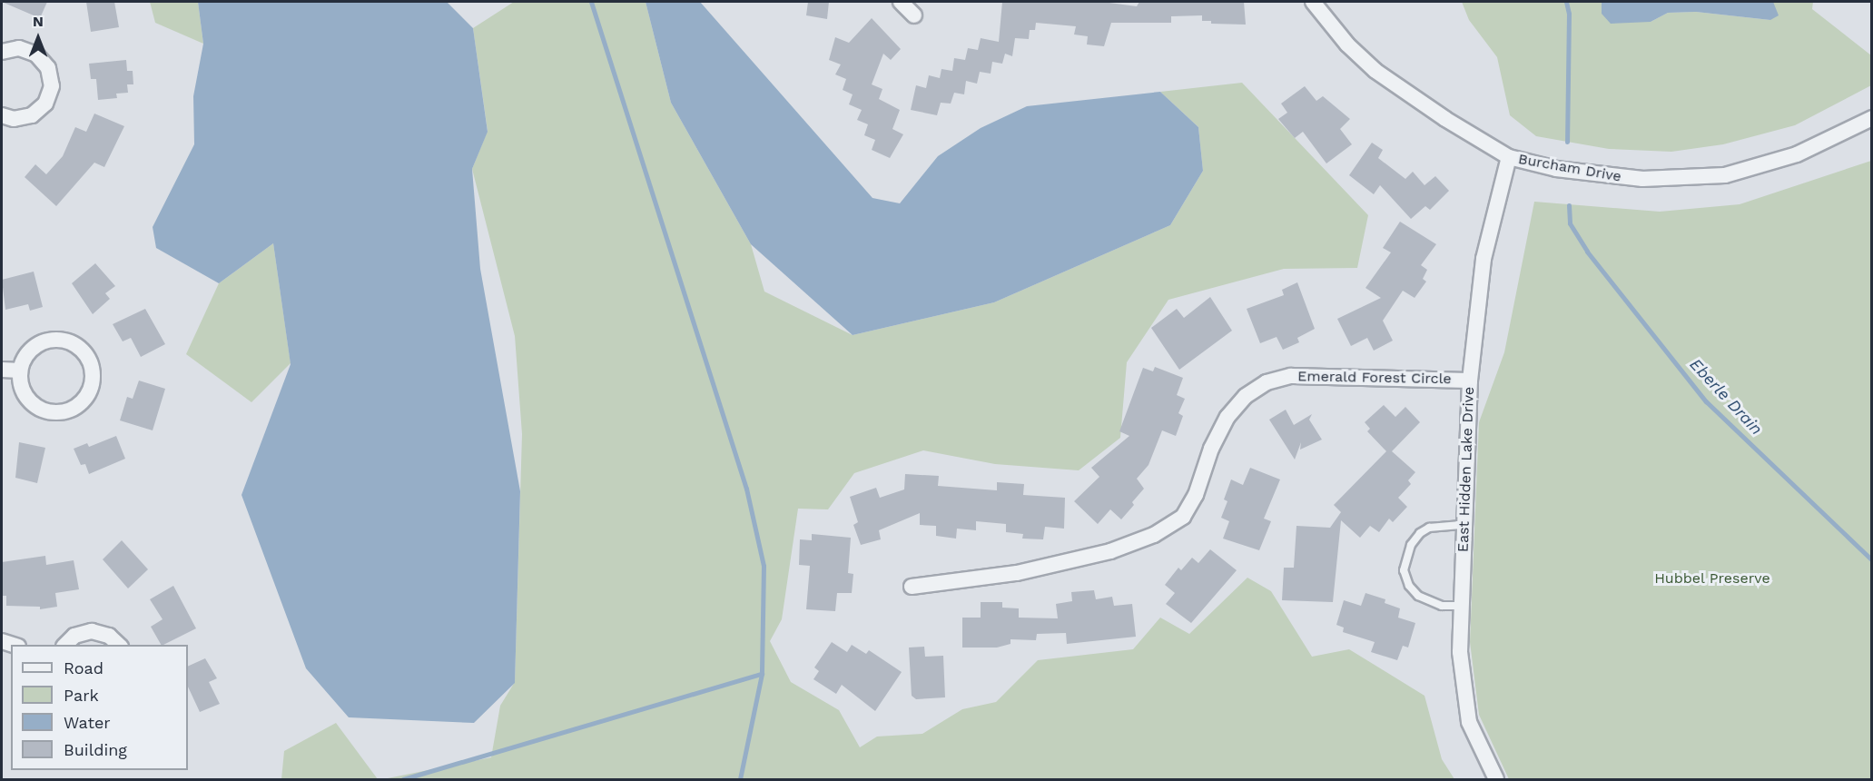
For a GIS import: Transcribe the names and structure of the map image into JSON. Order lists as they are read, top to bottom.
{
  "streets": {
    "street": ["Burcham Drive", "Emerald Forest Circle", "East Hidden Lake Drive"]
  },
  "crossings": [
    ["Burcham Drive", "East Hidden Lake Drive"],
    ["Emerald Forest Circle", "East Hidden Lake Drive"]
  ],
  "water": ["Eberle Drain"],
  "parks": ["Hubbel Preserve"],
  "legend": [
    "Road",
    "Park",
    "Water",
    "Building"
  ],
  "north": "top"
}
